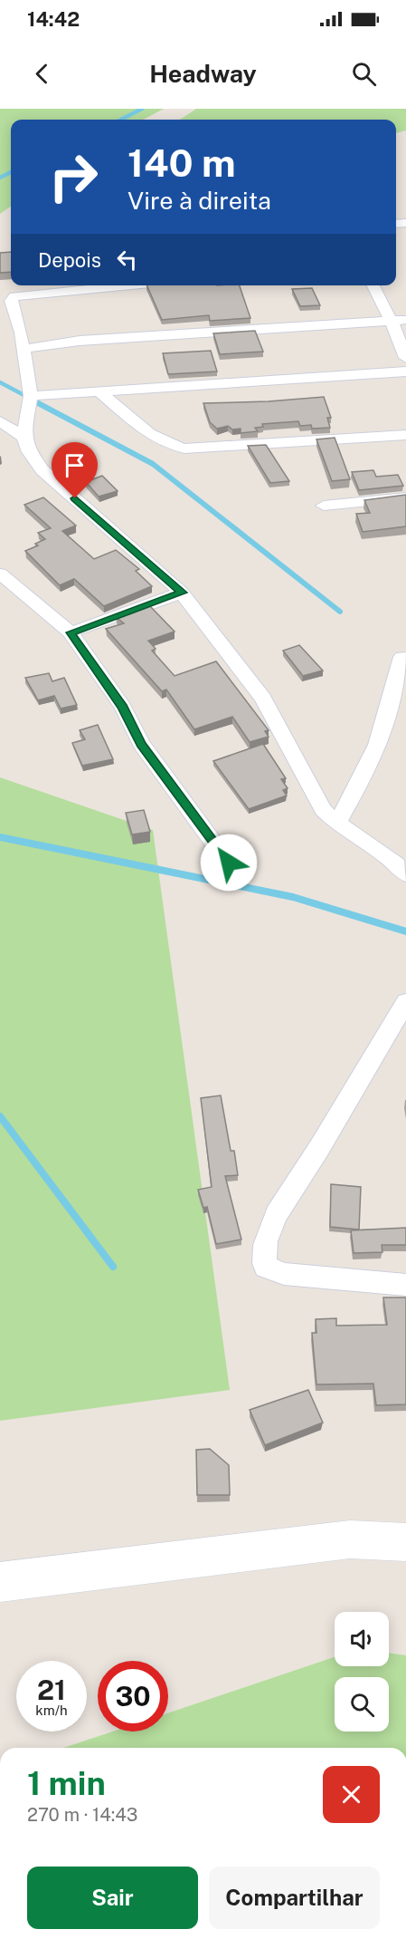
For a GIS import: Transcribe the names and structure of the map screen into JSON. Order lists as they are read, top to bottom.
{
  "page": {
    "status": "14:42",
    "header": "Headway",
    "turn": ["140 m", "Vire à direita"],
    "then": "Depois",
    "speed": "21 km/h",
    "limit": "30",
    "heading": ["1 min", "270 m · 14:43"],
    "buttons": ["Sair", "Compartilhar"]
  }
}
